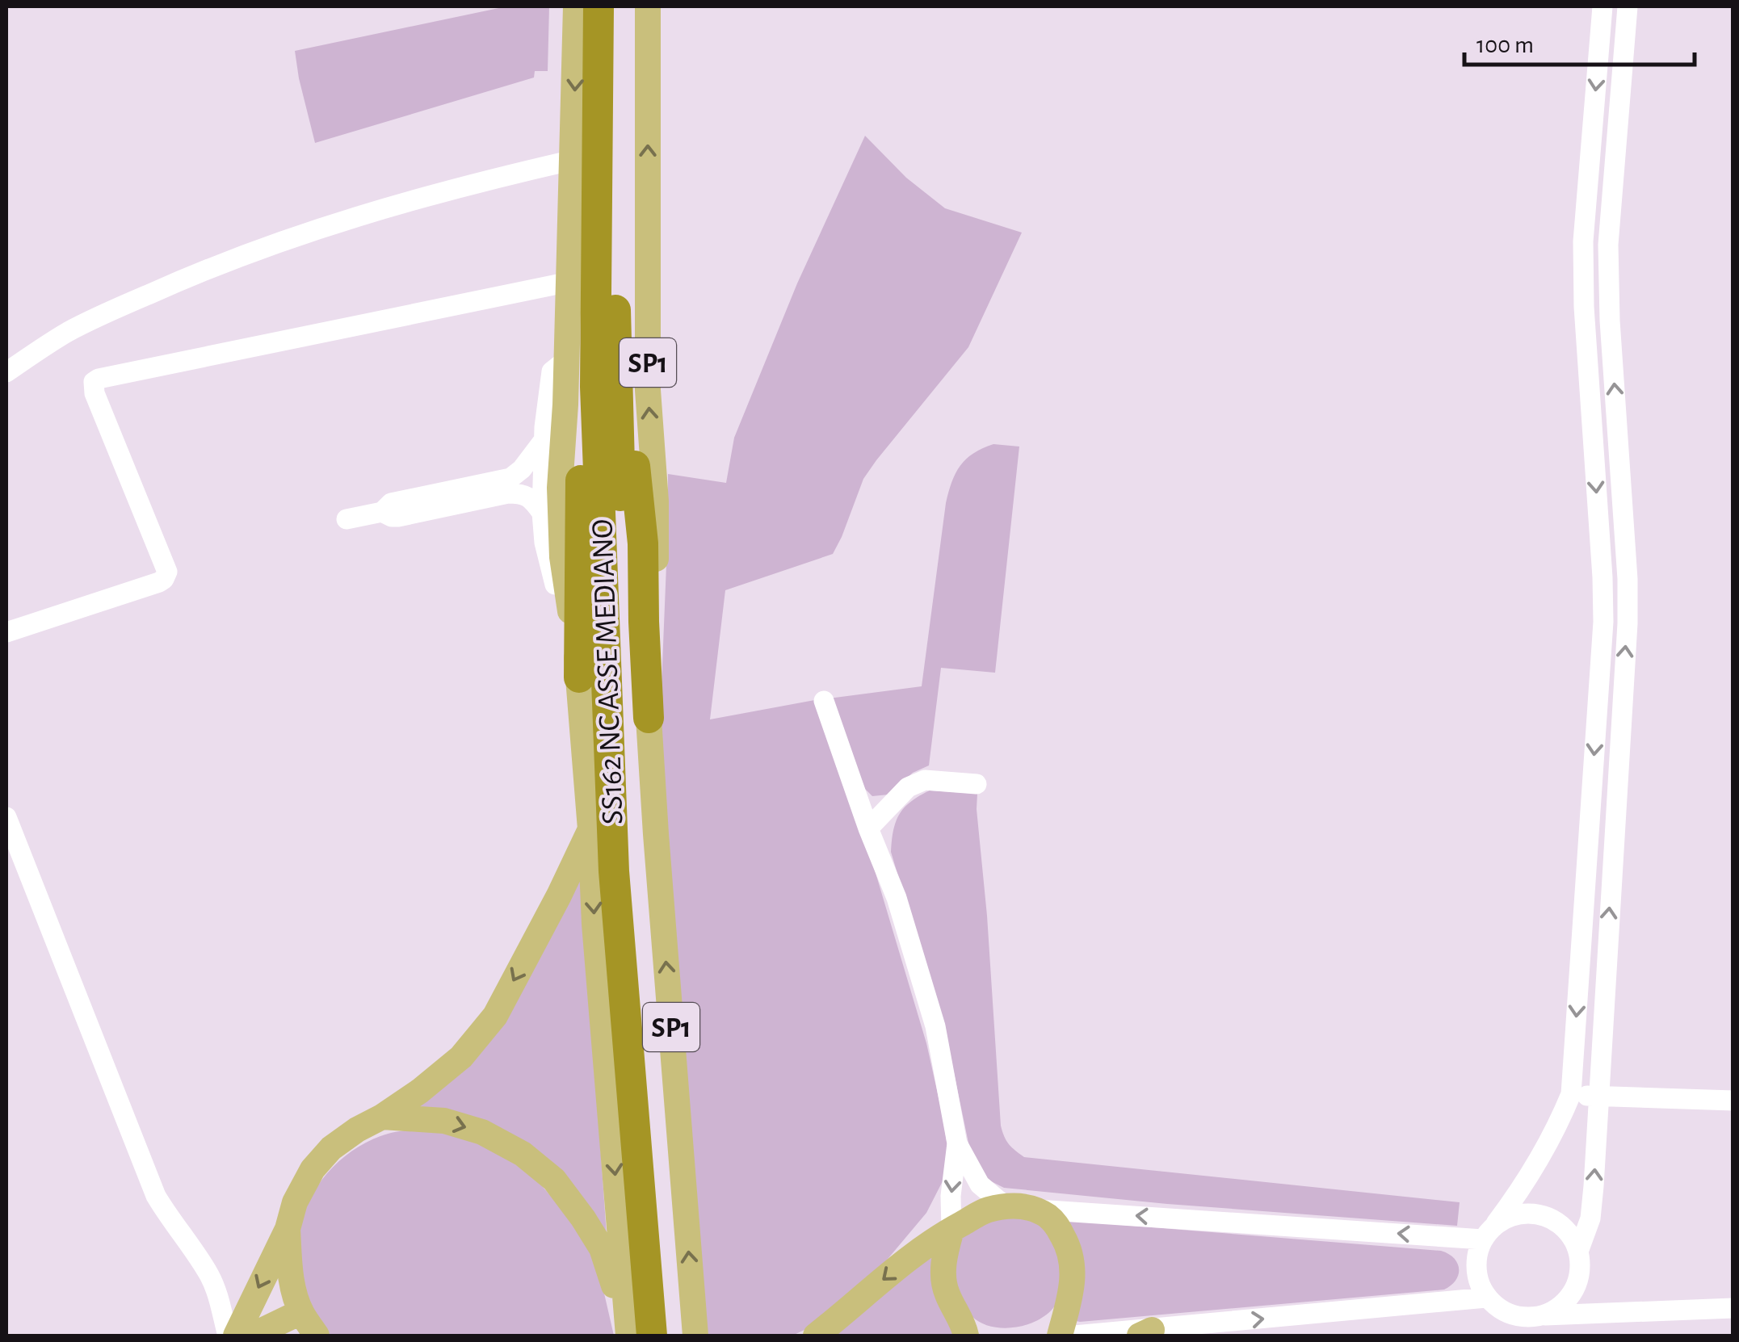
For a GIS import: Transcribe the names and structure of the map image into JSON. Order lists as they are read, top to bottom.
{
  "streets": {
    "highway": ["SS162 NC ASSE MEDIANO"],
    "main road": ["SP1"]
  },
  "crossings": [
    ["SP1", "SS162 NC ASSE MEDIANO"]
  ],
  "scale_bar": "100 m"
}
